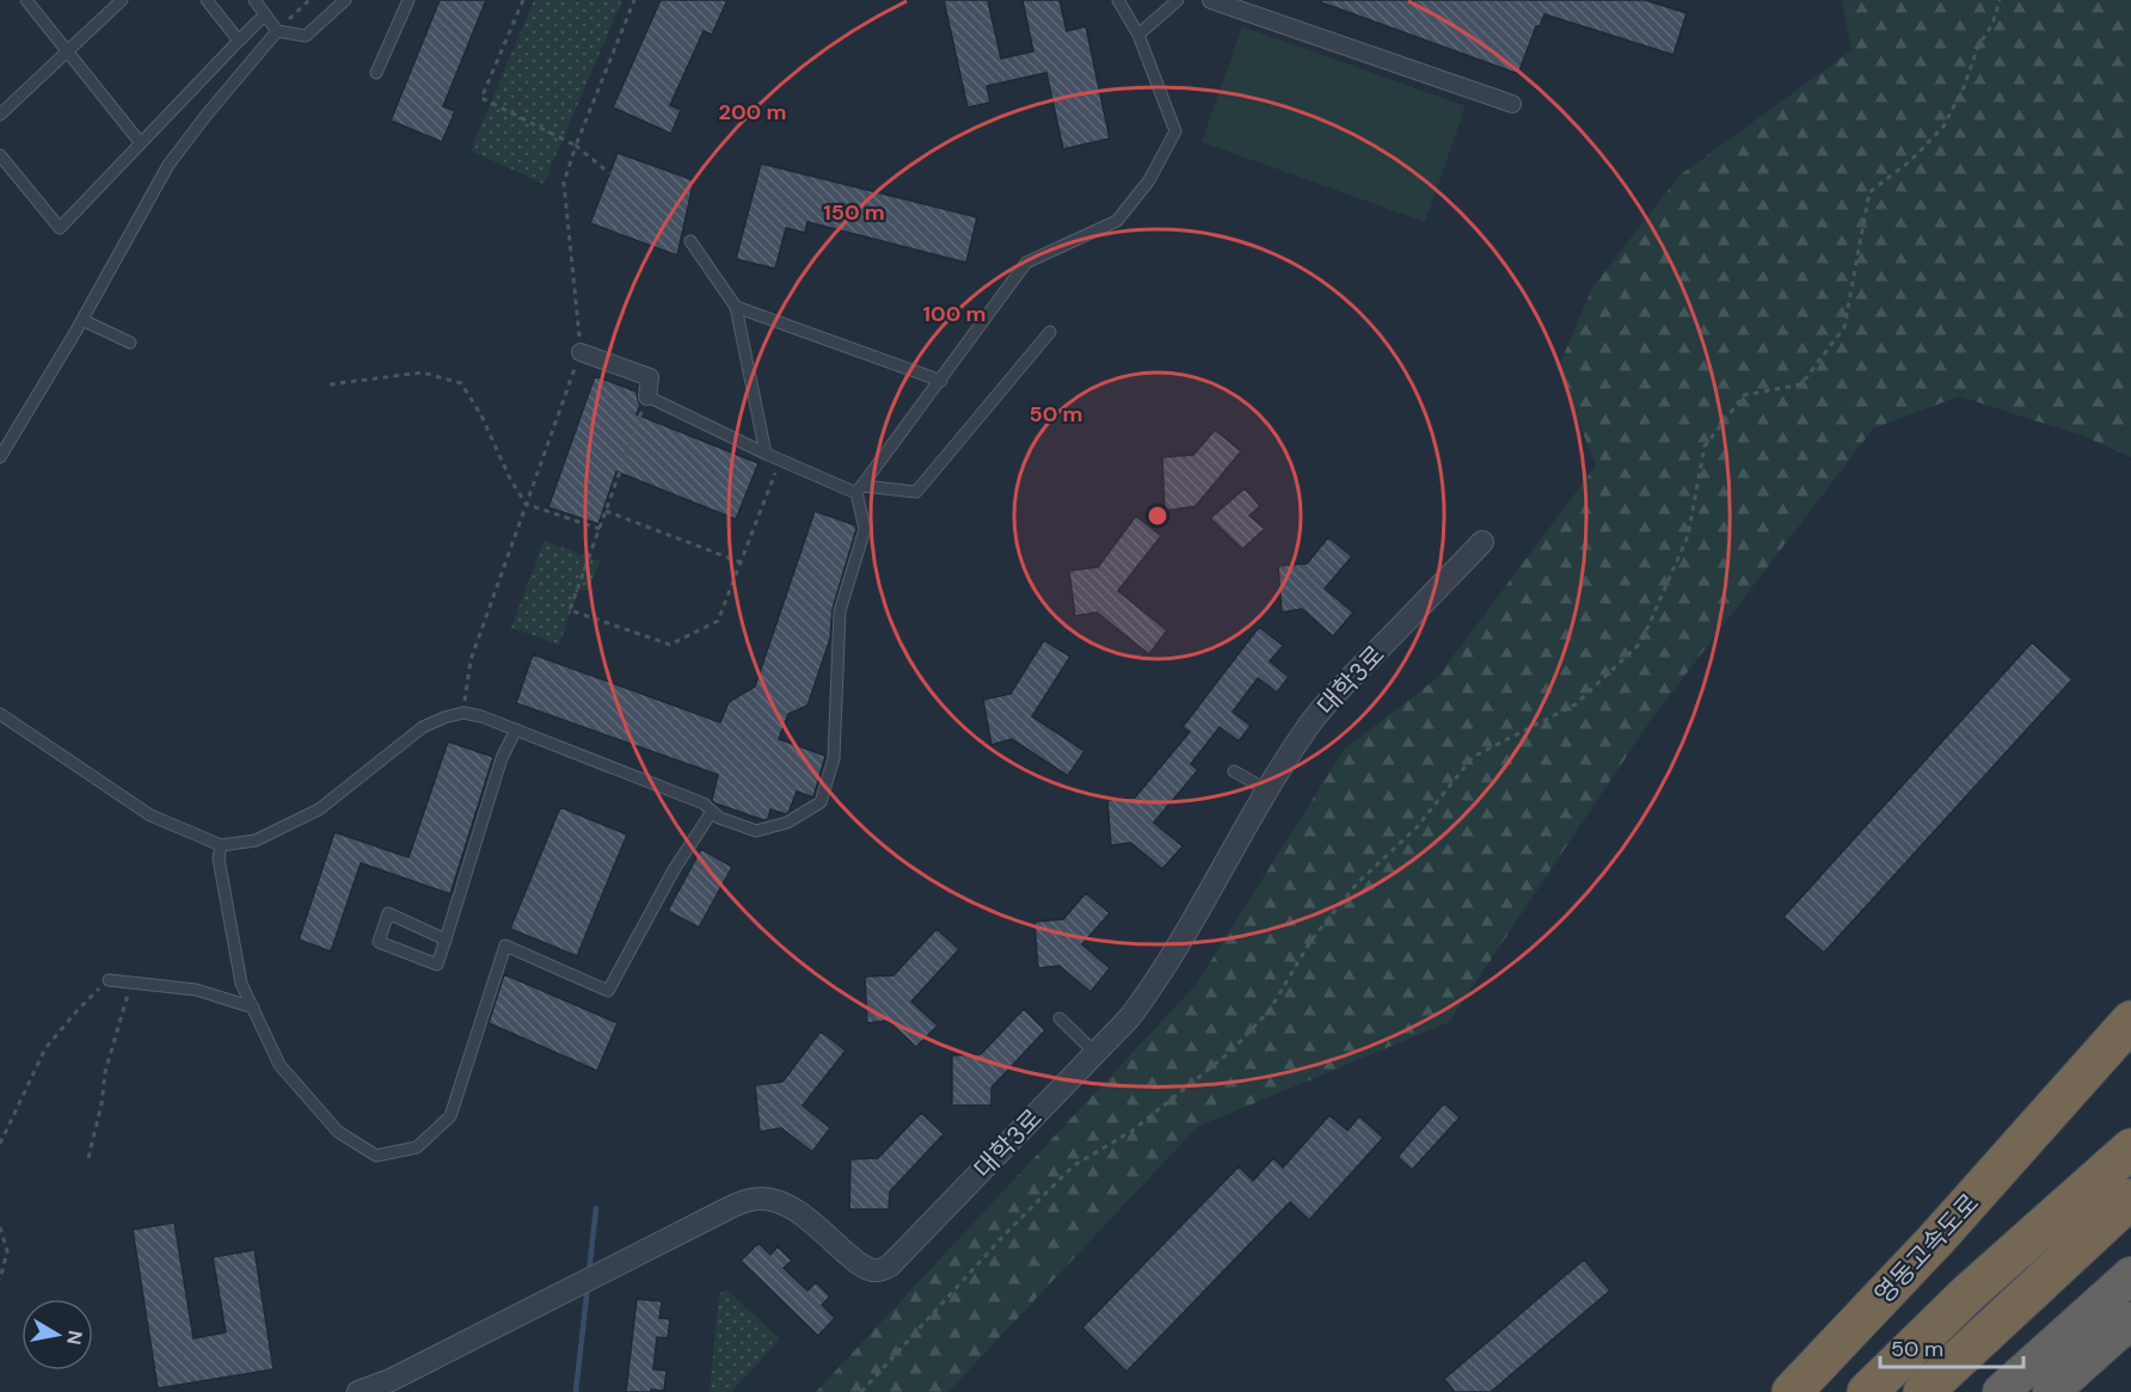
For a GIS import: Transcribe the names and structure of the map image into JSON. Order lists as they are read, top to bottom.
{
  "streets": {
    "highway": ["영동고속도로"],
    "street": ["대학3로"]
  },
  "scale_bar": "50 m",
  "north": "right",
  "rings": [
    "200 m",
    "150 m",
    "100 m",
    "50 m"
  ]
}
